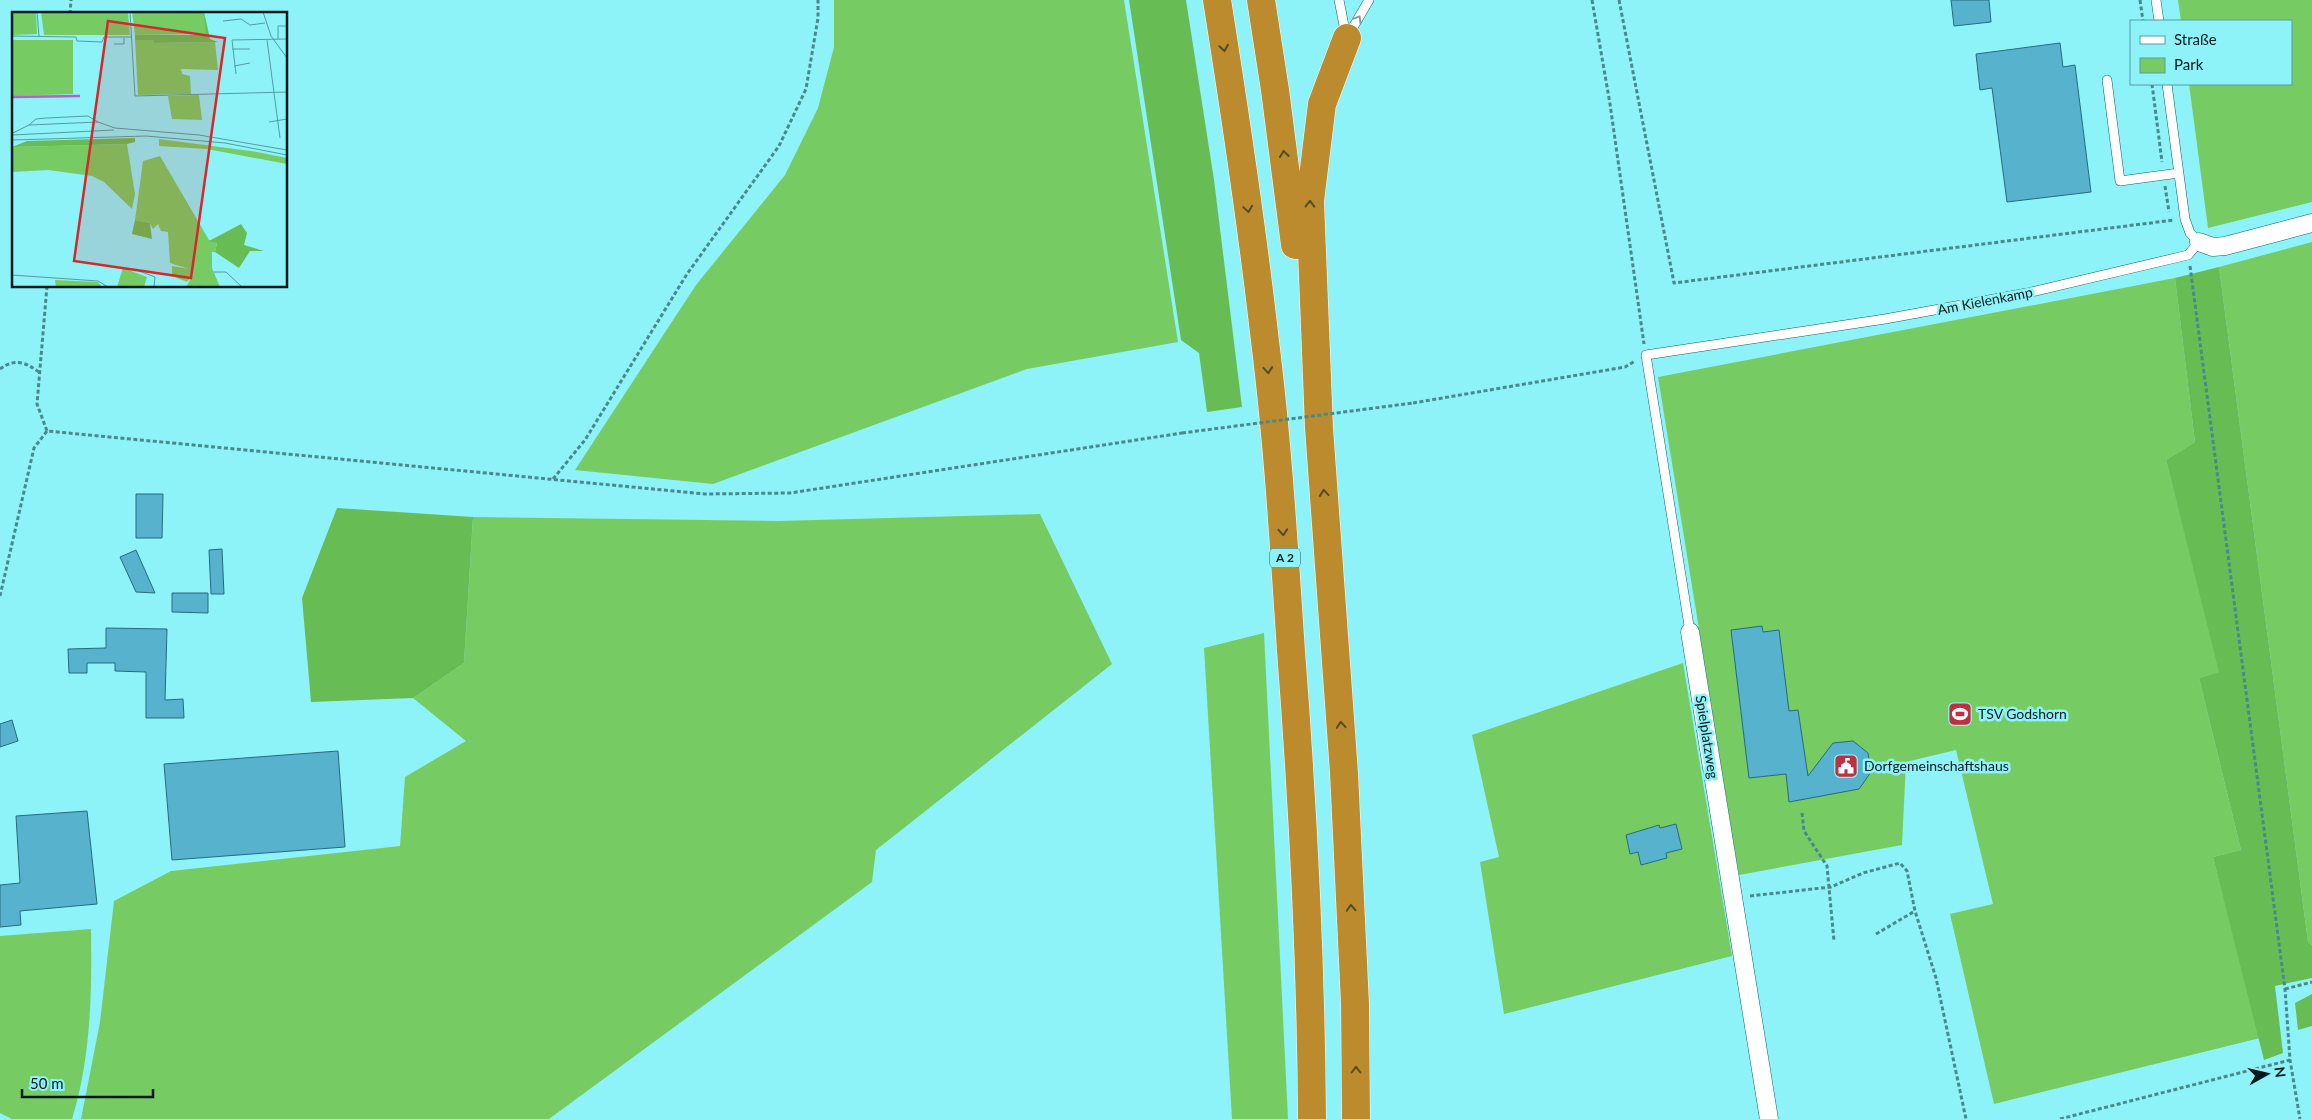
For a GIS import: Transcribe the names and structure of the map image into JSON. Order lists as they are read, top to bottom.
{
  "streets": {
    "highway": ["A 2"],
    "street": ["Am Kielenkamp", "Spielplatzweg"]
  },
  "crossings": [
    ["Am Kielenkamp", "Spielplatzweg"]
  ],
  "places": {
    "sports": ["TSV Godshorn"],
    "public building": ["Dorfgemeinschaftshaus"]
  },
  "legend": ["Straße", "Park"],
  "scale_bar": "50 m",
  "north": "right"
}
